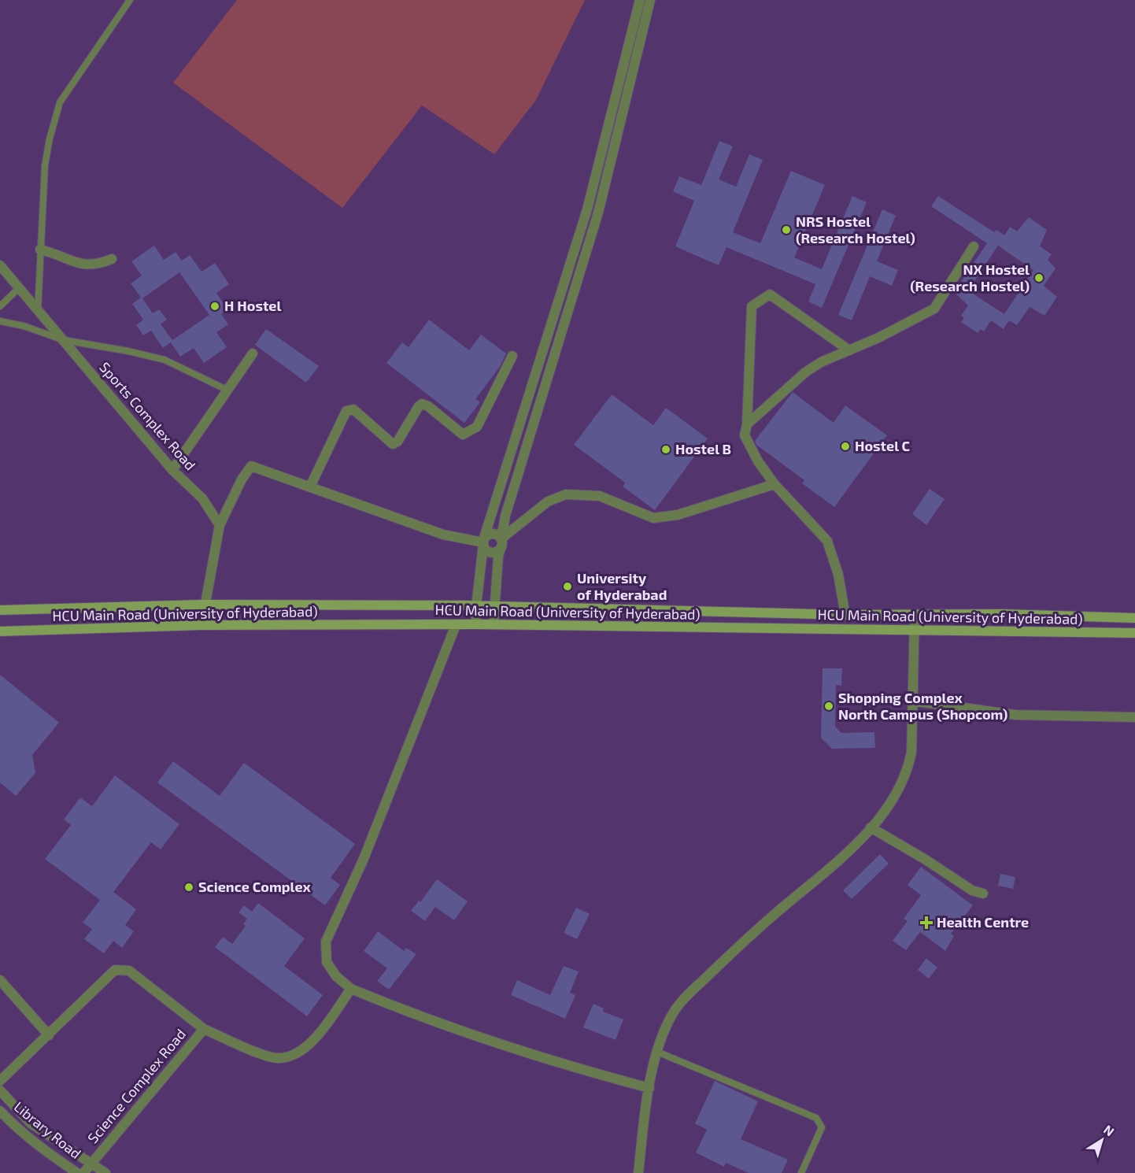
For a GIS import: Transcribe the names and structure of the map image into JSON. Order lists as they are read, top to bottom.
{
  "streets": {
    "street": [
      "Sports Complex Road",
      "HCU Main Road (University of Hyderabad)",
      "Science Complex Road",
      "Library Road"
    ]
  },
  "places": {
    "other": [
      "NRS Hostel (Research Hostel)",
      "NX Hostel (Research Hostel)",
      "H Hostel",
      "Hostel C",
      "Hostel B",
      "University of Hyderabad",
      "Shopping Complex North Campus (Shopcom)",
      "Science Complex"
    ],
    "health": ["Health Centre"]
  },
  "north": "top right"
}
